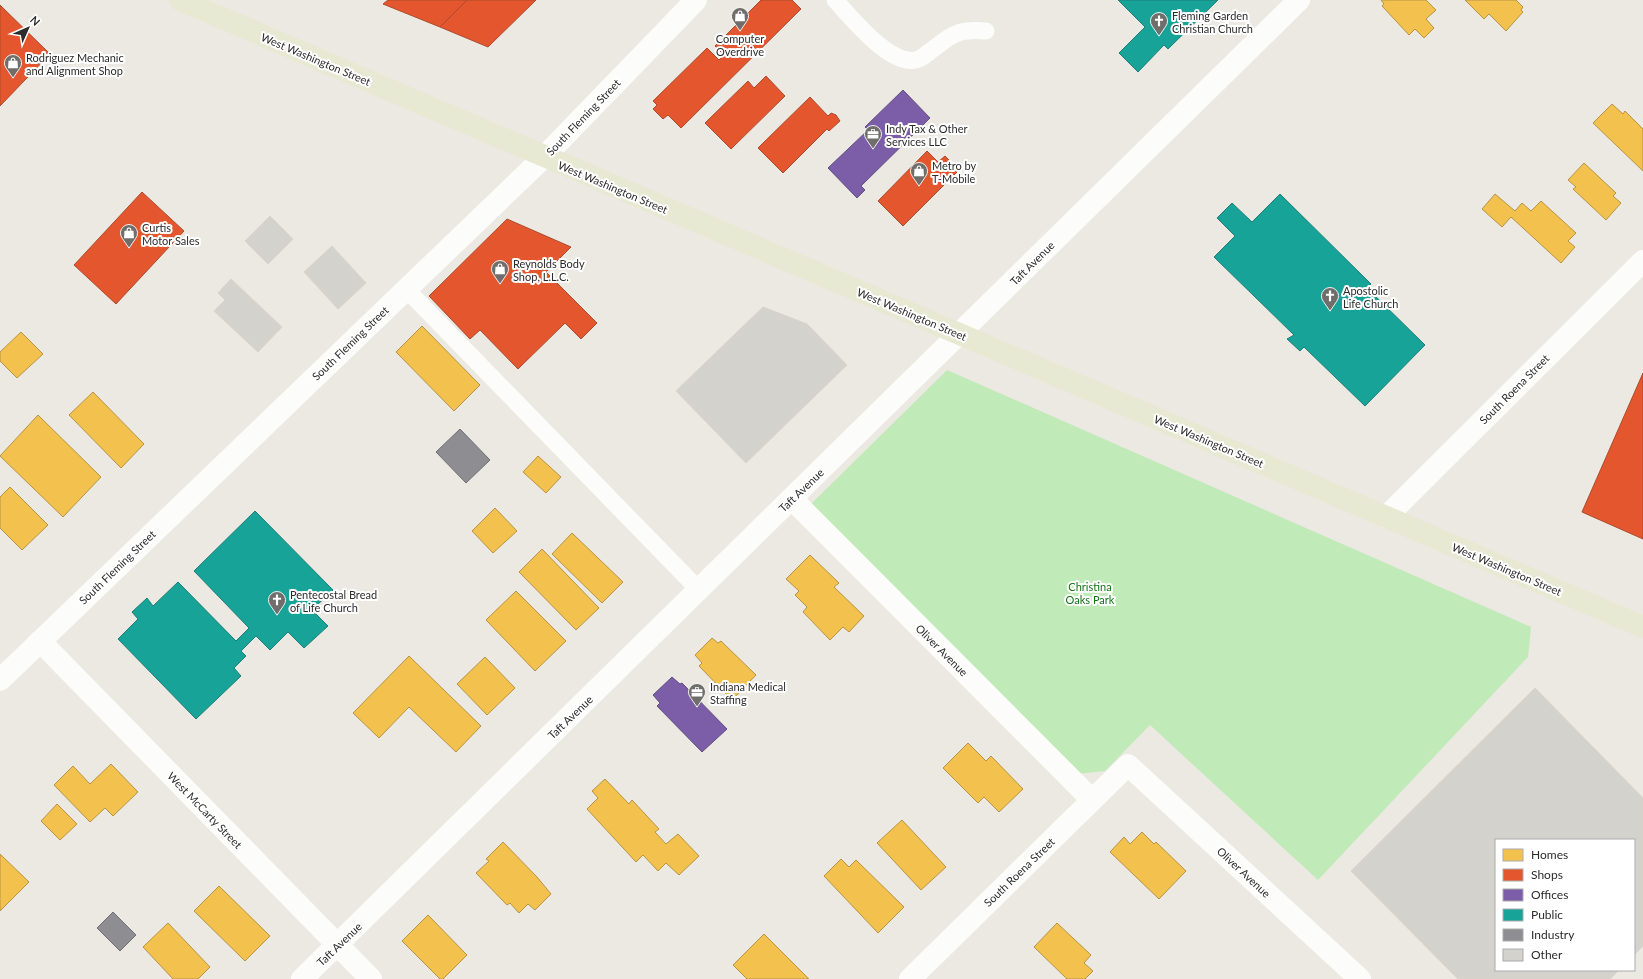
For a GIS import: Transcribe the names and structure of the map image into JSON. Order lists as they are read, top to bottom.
{
  "streets": {
    "main road": ["West Washington Street"],
    "street": [
      "South Fleming Street",
      "Taft Avenue",
      "South Roena Street",
      "Oliver Avenue",
      "West McCarty Street"
    ]
  },
  "crossings": [
    ["West Washington Street", "South Fleming Street"],
    ["West Washington Street", "Taft Avenue"],
    ["West Washington Street", "South Roena Street"],
    ["South Fleming Street", "West McCarty Street"],
    ["Taft Avenue", "Oliver Avenue"],
    ["Taft Avenue", "West McCarty Street"],
    ["South Roena Street", "Oliver Avenue"]
  ],
  "parks": ["Christina Oaks Park"],
  "places": {
    "shop": [
      "Computer Overdrive",
      "Rodriguez Mechanic and Alignment Shop",
      "Metro by T-Mobile",
      "Curtis Motor Sales",
      "Reynolds Body Shop, L.L.C."
    ],
    "church": ["Fleming Garden Christian Church", "Apostolic Life Church", "Pentecostal Bread of Life Church"],
    "office": ["Indy Tax & Other Services LLC", "Indiana Medical Staffing"]
  },
  "legend": [
    "Homes",
    "Shops",
    "Offices",
    "Public",
    "Industry",
    "Other"
  ],
  "north": "top right"
}
